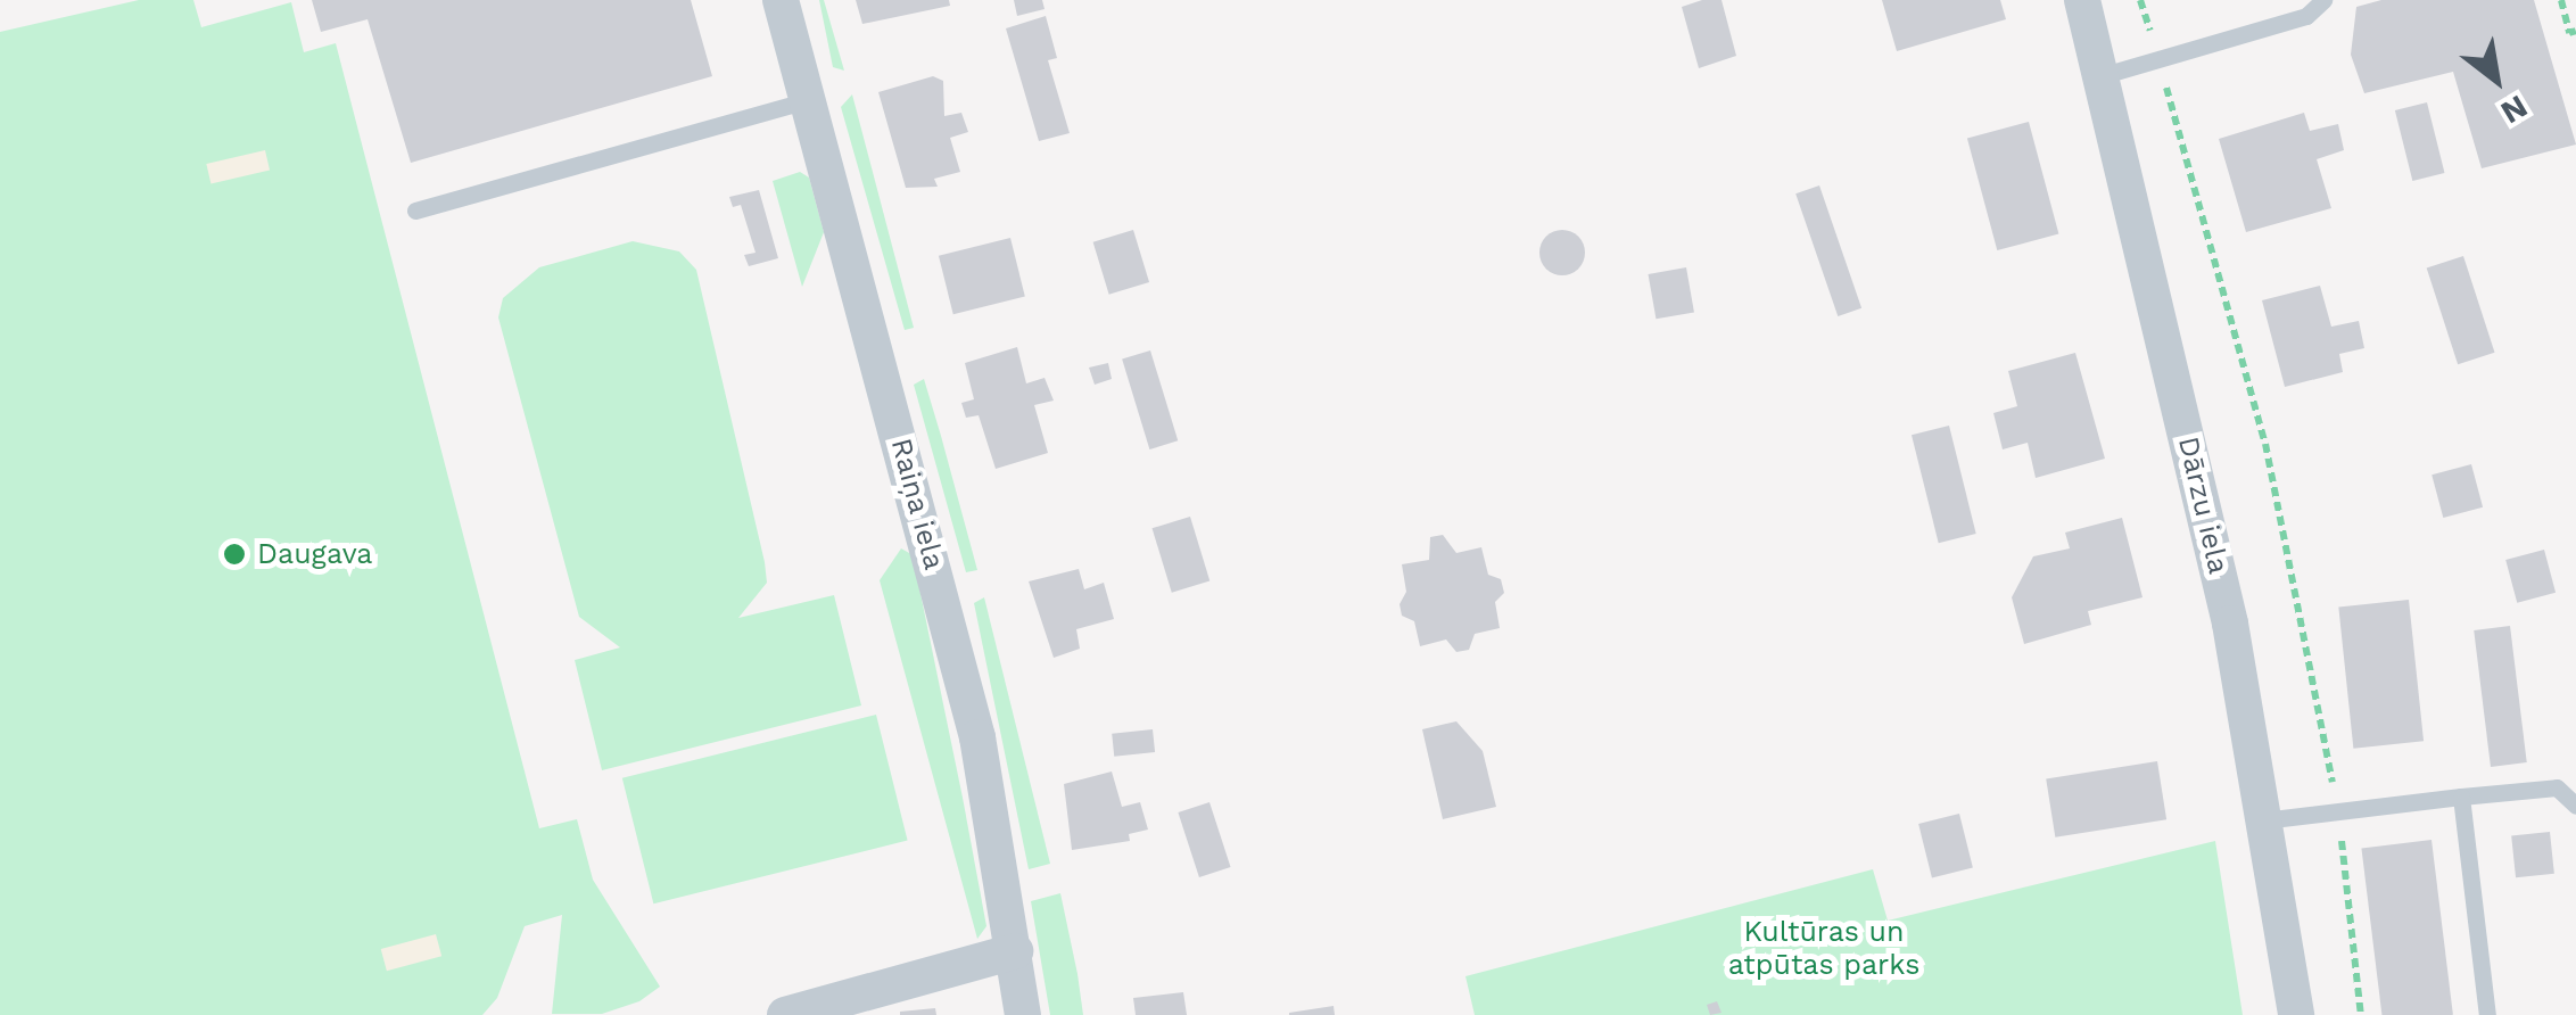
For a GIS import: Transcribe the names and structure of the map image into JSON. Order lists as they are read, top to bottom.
{
  "streets": {
    "street": ["Raiņa iela", "Dārzu iela"]
  },
  "parks": ["Kultūras un atpūtas parks"],
  "places": ["Daugava"],
  "north": "bottom right"
}
